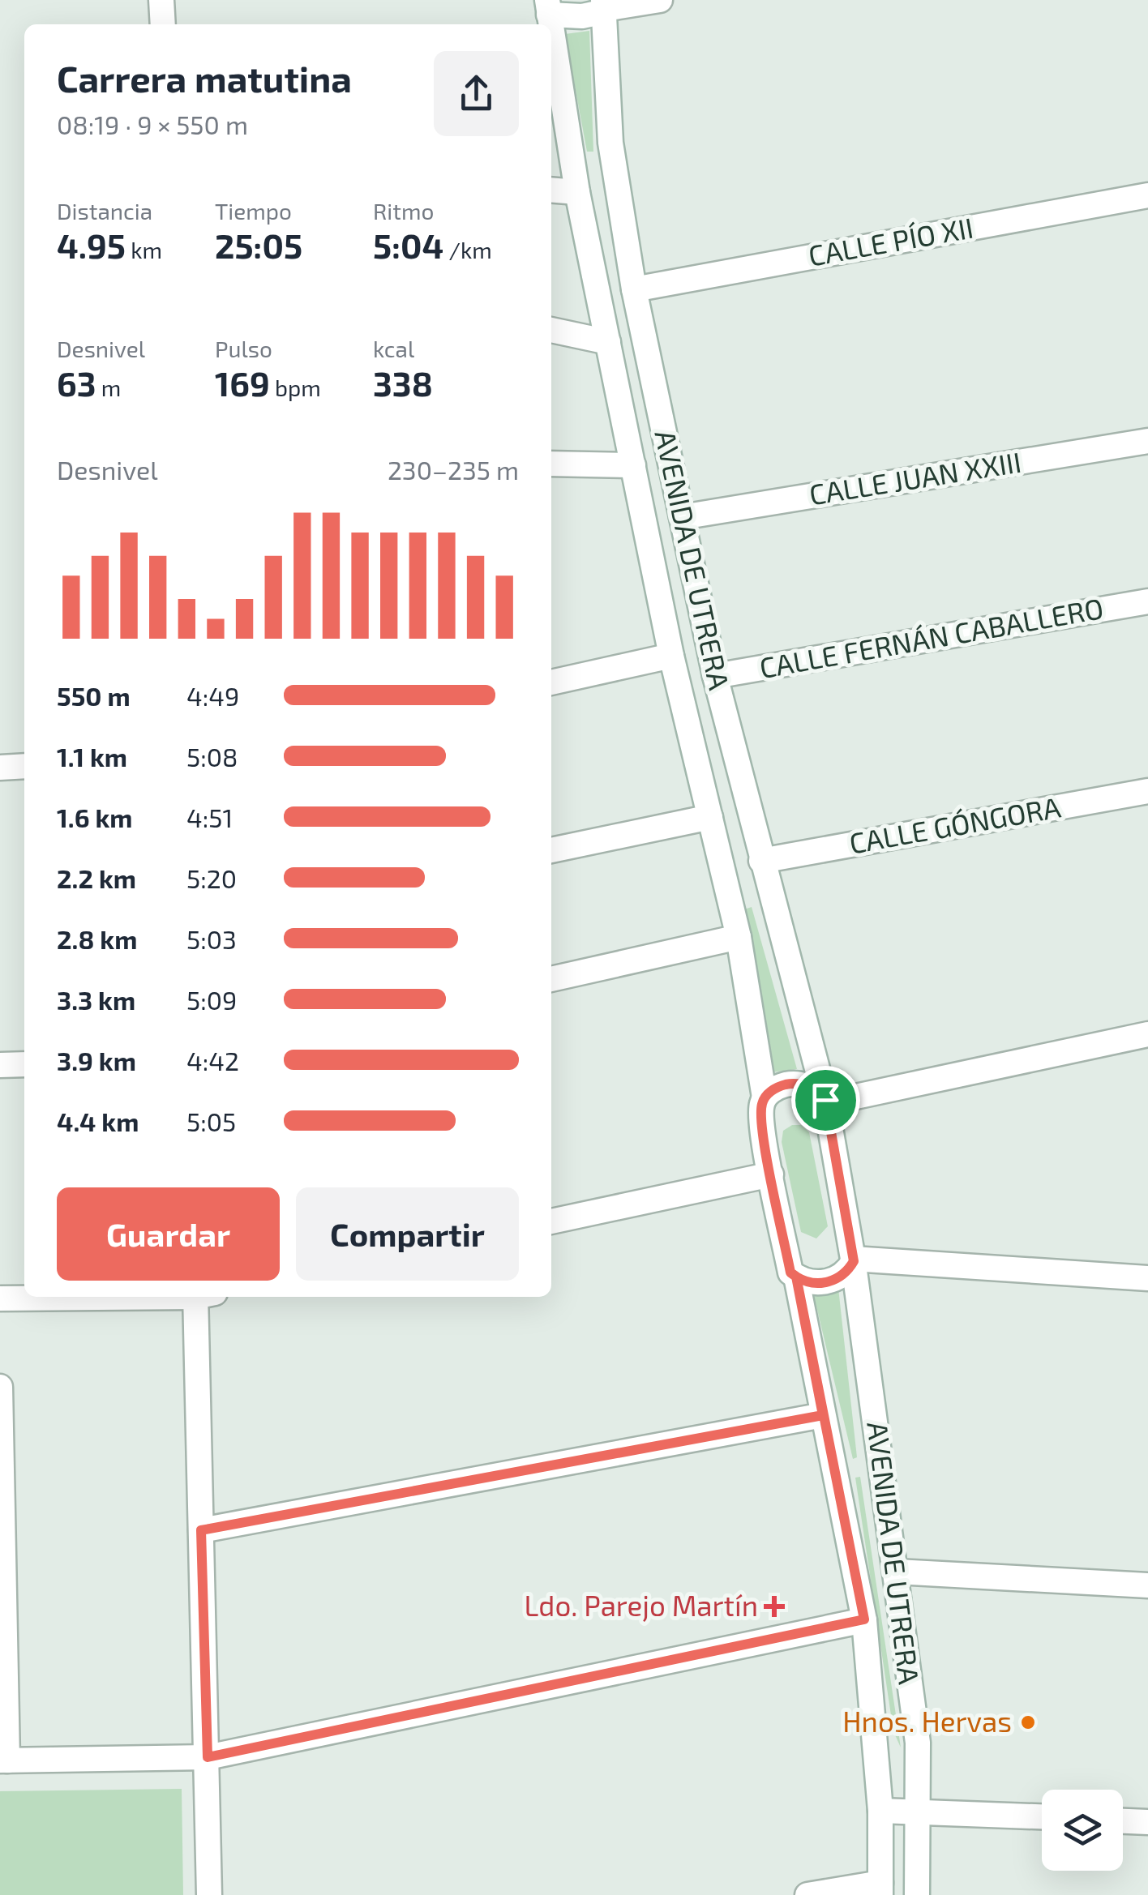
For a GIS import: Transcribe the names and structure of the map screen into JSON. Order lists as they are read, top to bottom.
{
  "streets": {
    "street": [
      "CALLE PÍO XII",
      "CALLE JUAN XXIII",
      "AVENIDA DE UTRERA",
      "CALLE FERNÁN CABALLERO",
      "CALLE GÓNGORA"
    ]
  },
  "crossings": [
    ["CALLE PÍO XII", "AVENIDA DE UTRERA"],
    ["CALLE JUAN XXIII", "AVENIDA DE UTRERA"],
    ["AVENIDA DE UTRERA", "CALLE FERNÁN CABALLERO"],
    ["AVENIDA DE UTRERA", "CALLE GÓNGORA"]
  ],
  "places": {
    "health": ["Ldo. Parejo Martín"],
    "other": ["Hnos. Hervas"]
  },
  "page": {
    "heading": ["Carrera matutina", "08:19 · 9 × 550 m"],
    "stats": [
      ["Distancia", "4.95 km"],
      ["Tiempo", "25:05"],
      ["Ritmo", "5:04 /km"],
      ["Desnivel", "63 m"],
      ["Pulso", "169 bpm"],
      ["kcal", "338"]
    ],
    "chart": ["Desnivel", "230–235 m"],
    "list": [
      {
        "name": "550 m",
        "note": "4:49"
      },
      {
        "name": "1.1 km",
        "note": "5:08"
      },
      {
        "name": "1.6 km",
        "note": "4:51"
      },
      {
        "name": "2.2 km",
        "note": "5:20"
      },
      {
        "name": "2.8 km",
        "note": "5:03"
      },
      {
        "name": "3.3 km",
        "note": "5:09"
      },
      {
        "name": "3.9 km",
        "note": "4:42"
      },
      {
        "name": "4.4 km",
        "note": "5:05"
      }
    ],
    "buttons": ["Guardar", "Compartir"]
  }
}
